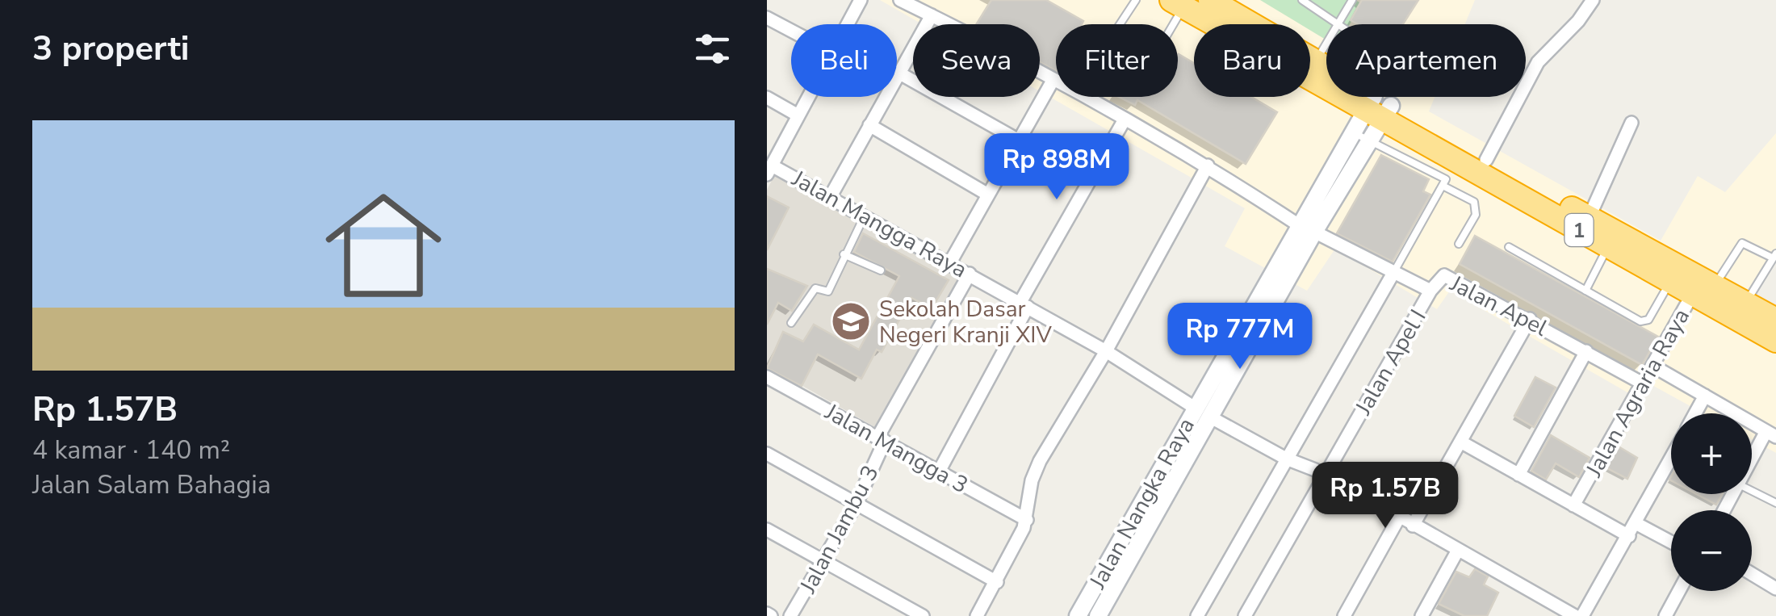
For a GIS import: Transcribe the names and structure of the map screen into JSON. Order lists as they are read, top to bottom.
{
  "streets": {
    "highway": ["1"],
    "street": [
      "Jalan Mangga Raya",
      "Jalan Apel",
      "Jalan Apel I",
      "Jalan Agraria Raya",
      "Jalan Mangga 3",
      "Jalan Nangka Raya",
      "Jalan Jambu 3"
    ]
  },
  "crossings": [
    ["Jalan Mangga Raya", "Jalan Nangka Raya"],
    ["Jalan Mangga Raya", "Jalan Jambu 3"],
    ["1", "Jalan Agraria Raya"],
    ["1", "Jalan Nangka Raya"],
    ["Jalan Apel", "Jalan Apel I"],
    ["Jalan Apel", "Jalan Agraria Raya"],
    ["Jalan Apel", "Jalan Nangka Raya"],
    ["Jalan Mangga 3", "Jalan Jambu 3"]
  ],
  "places": {
    "school or university": ["Sekolah Dasar Negeri Kranji XIV"]
  },
  "page": {
    "heading": "3 properti",
    "chip": [
      "Beli",
      "Sewa",
      "Filter",
      "Baru",
      "Apartemen"
    ],
    "list": [
      {
        "name": "Rp 1.57B",
        "note": "4 kamar · 140 m² · Jalan Salam Bahagia"
      }
    ],
    "price": ["Rp 898M", "Rp 777M", "Rp 1.57B"],
    "map_buttons": ["+", "−"]
  }
}
